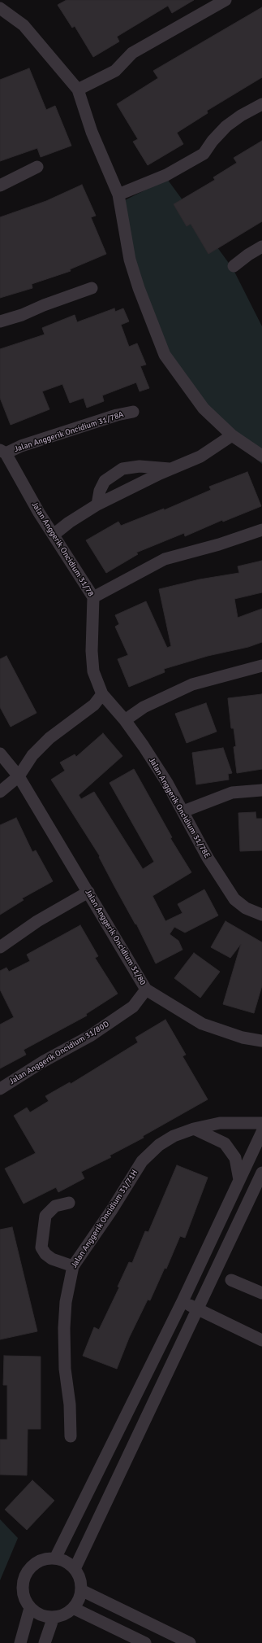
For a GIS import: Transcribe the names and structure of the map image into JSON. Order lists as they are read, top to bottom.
{
  "streets": {
    "street": [
      "Jalan Anggerik Oncidium 31/78A",
      "Jalan Anggerik Oncidium 31/78",
      "Jalan Anggerik Oncidium 31/78E",
      "Jalan Anggerik Oncidium 31/80",
      "Jalan Anggerik Oncidium 31/80D",
      "Jalan Anggerik Oncidium 31/71H"
    ]
  },
  "crossings": [
    ["Jalan Anggerik Oncidium 31/78A", "Jalan Anggerik Oncidium 31/78"],
    ["Jalan Anggerik Oncidium 31/78", "Jalan Anggerik Oncidium 31/78E"],
    ["Jalan Anggerik Oncidium 31/80", "Jalan Anggerik Oncidium 31/80D"]
  ]
}
